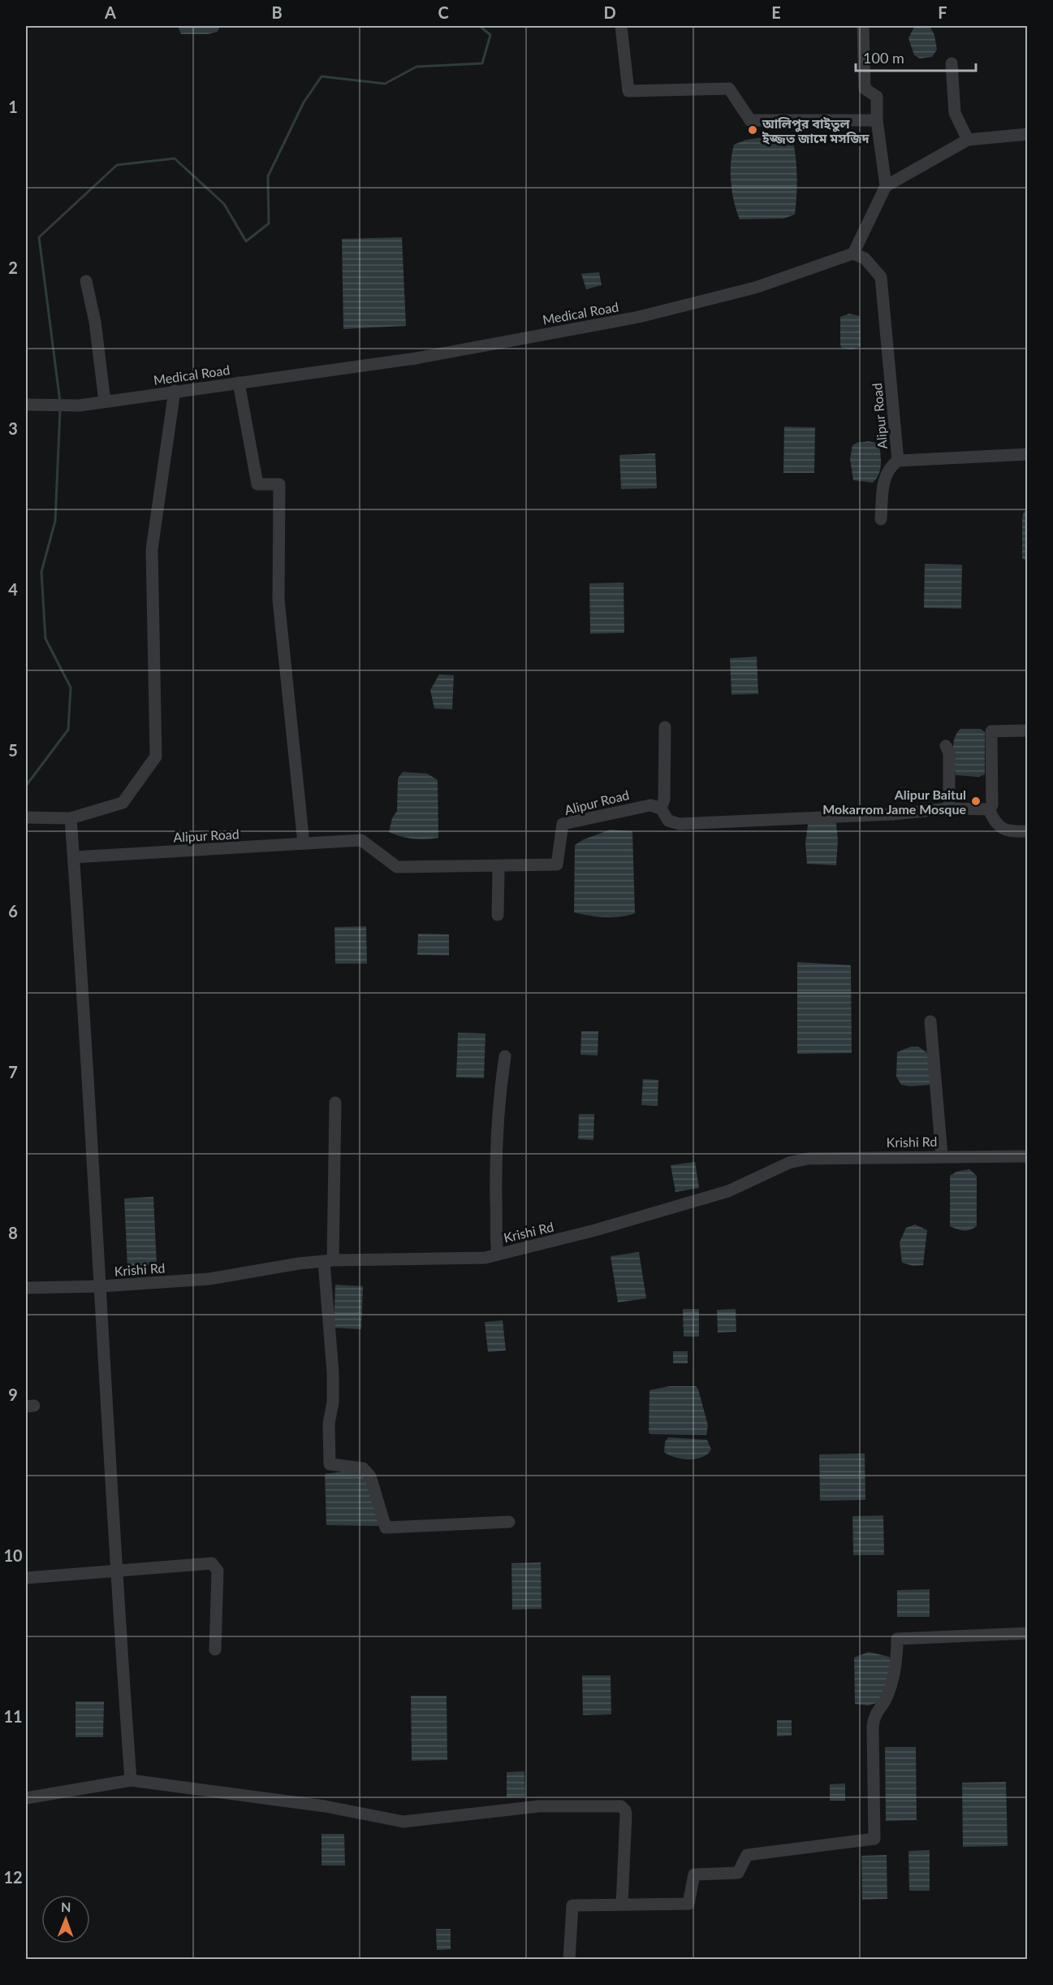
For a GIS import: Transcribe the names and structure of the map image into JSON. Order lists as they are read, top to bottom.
{
  "streets": {
    "street": ["Medical Road", "Alipur Road", "Krishi Rd"]
  },
  "crossings": [
    ["Medical Road", "Alipur Road"]
  ],
  "places": ["আলিপুর বাইতুল ইজ্জত জামে মসজিদ", "Alipur Baitul Mokarrom Jame Mosque"],
  "scale_bar": "100 m",
  "north": "top",
  "grid": {
    "columns": [
      "A",
      "B",
      "C",
      "D",
      "E",
      "F"
    ],
    "rows": [
      "1",
      "2",
      "3",
      "4",
      "5",
      "6",
      "7",
      "8",
      "9",
      "10",
      "11",
      "12"
    ]
  }
}
